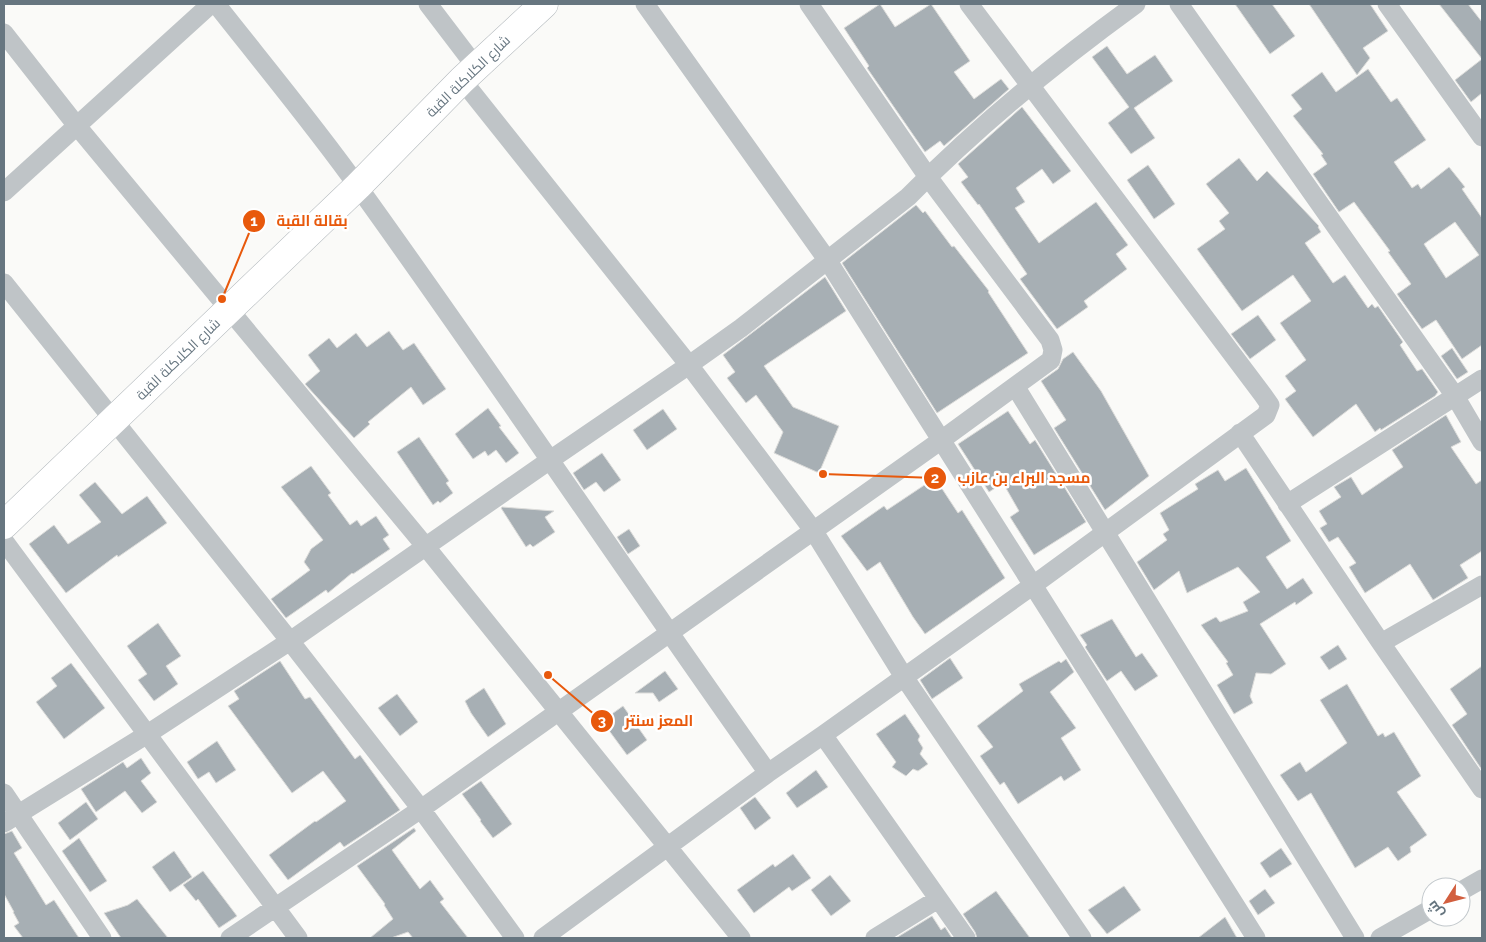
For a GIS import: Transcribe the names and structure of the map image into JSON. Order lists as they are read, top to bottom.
{
  "streets": {
    "street": ["شارع الكلاكلة القبة"]
  },
  "places": ["بقالة القبة", "مسجد البراء بن عازب", "المعز سنتر"],
  "north": "bottom left"
}
